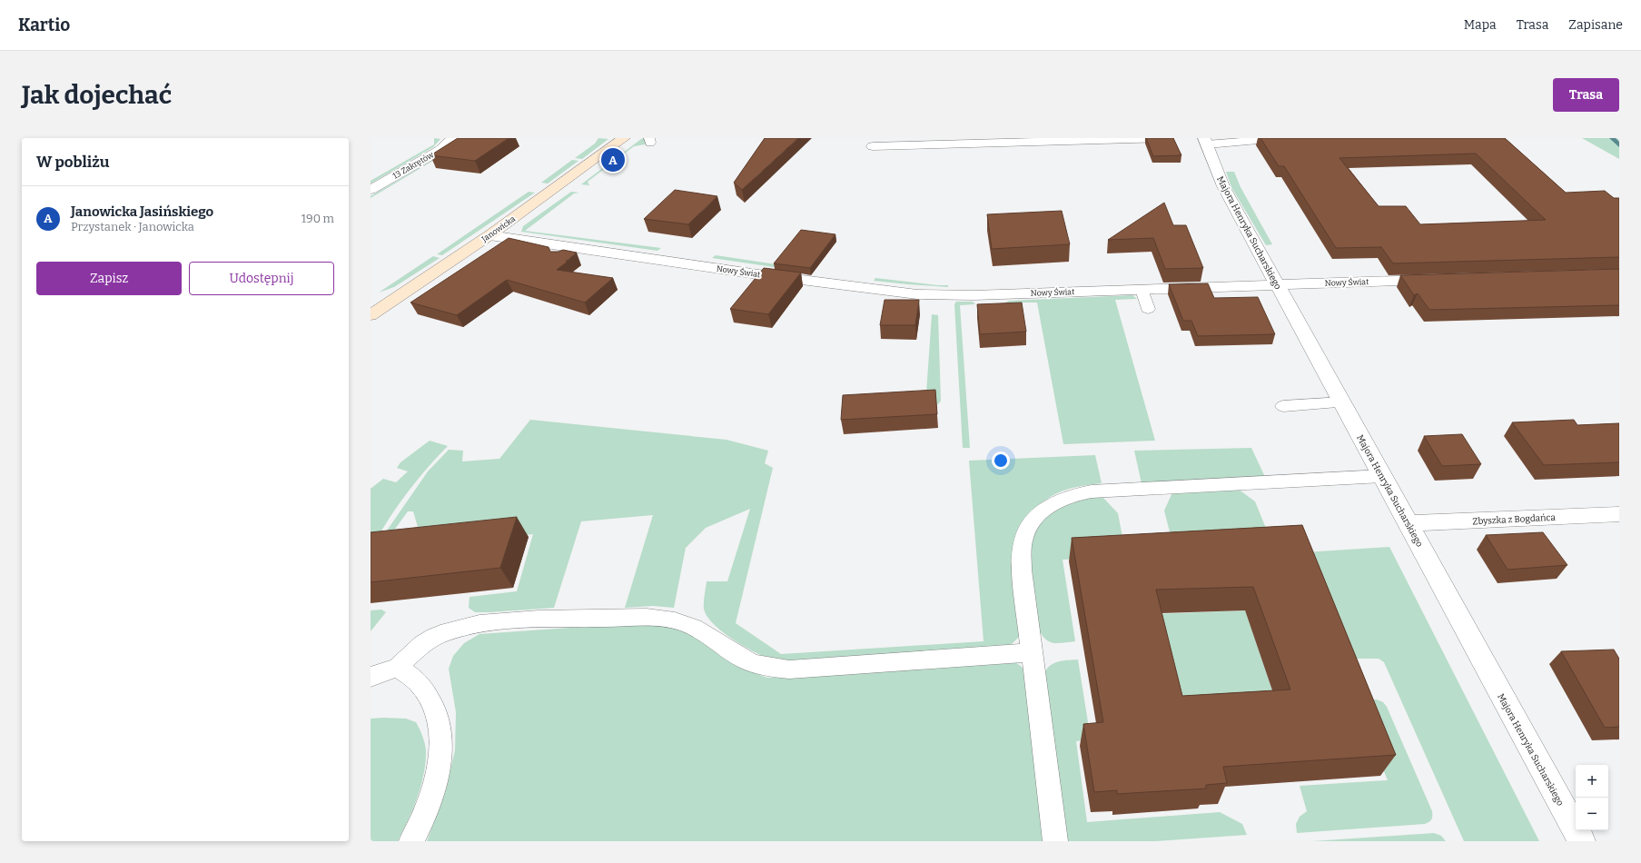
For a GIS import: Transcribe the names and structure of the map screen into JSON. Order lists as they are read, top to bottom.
{
  "streets": {
    "street": [
      "13 Zakrętów",
      "Janowicka",
      "Majora Henryka Sucharskiego",
      "Nowy Świat",
      "Zbyszka z Bogdańca"
    ]
  },
  "crossings": [
    ["Janowicka", "Nowy Świat"],
    ["Majora Henryka Sucharskiego", "Nowy Świat"],
    ["Majora Henryka Sucharskiego", "Zbyszka z Bogdańca"]
  ],
  "page": {
    "header": "Kartio",
    "nav": ["Mapa", "Trasa", "Zapisane"],
    "buttons": [
      "Trasa",
      ["Zapisz", "Udostępnij"]
    ],
    "title": "Jak dojechać",
    "heading": "W pobliżu",
    "pins": "A",
    "list": [
      {
        "mark": "A",
        "name": "Janowicka Jasińskiego",
        "note": "Przystanek · Janowicka",
        "value": "190 m"
      }
    ],
    "map_buttons": ["+", "−"]
  }
}
